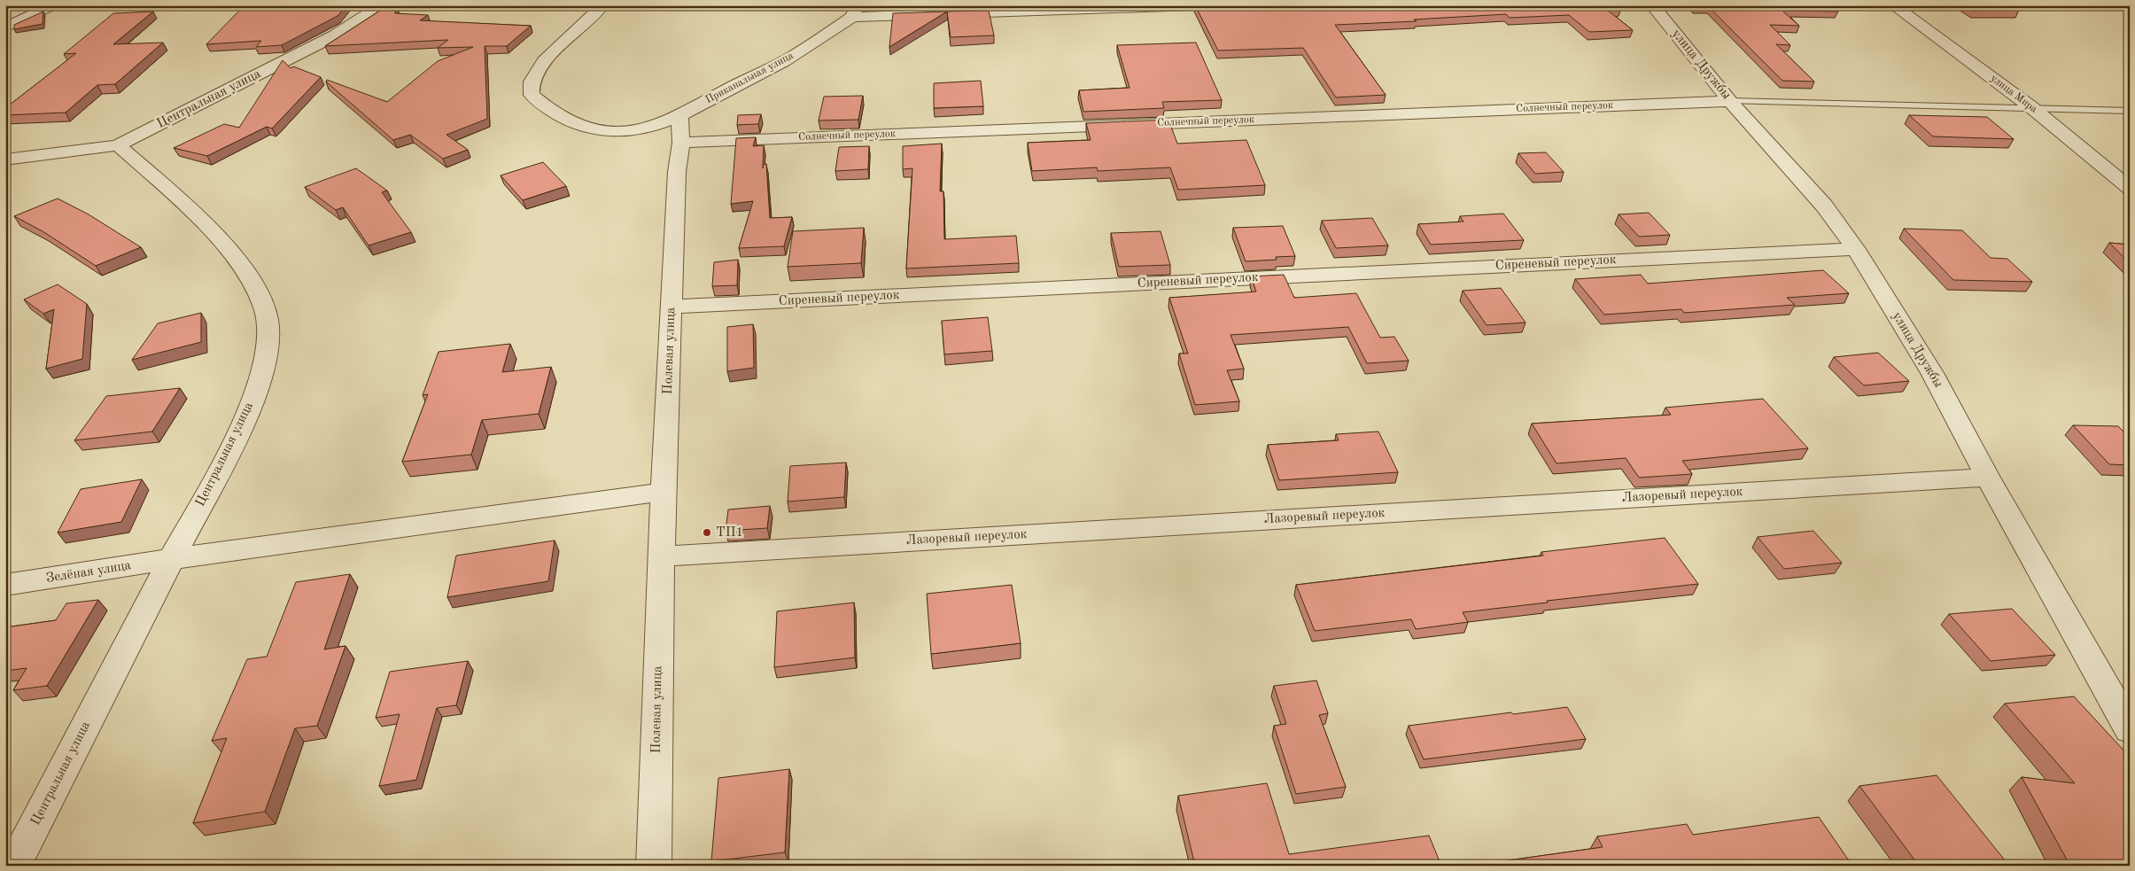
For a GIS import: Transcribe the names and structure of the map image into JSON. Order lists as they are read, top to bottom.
{
  "streets": {
    "street": [
      "улица Дружбы",
      "Приканальная улица",
      "улица Мира",
      "Центральная улица",
      "Солнечный переулок",
      "Сиреневый переулок",
      "Полевая улица",
      "Лазоревый переулок",
      "Зелёная улица"
    ]
  },
  "crossings": [
    ["улица Дружбы", "Солнечный переулок"],
    ["улица Дружбы", "Сиреневый переулок"],
    ["улица Дружбы", "Лазоревый переулок"],
    ["Приканальная улица", "Полевая улица"],
    ["Центральная улица", "Зелёная улица"],
    ["Солнечный переулок", "Полевая улица"],
    ["Сиреневый переулок", "Полевая улица"],
    ["Полевая улица", "Лазоревый переулок"],
    ["Полевая улица", "Зелёная улица"]
  ],
  "places": ["ТП1"]
}
